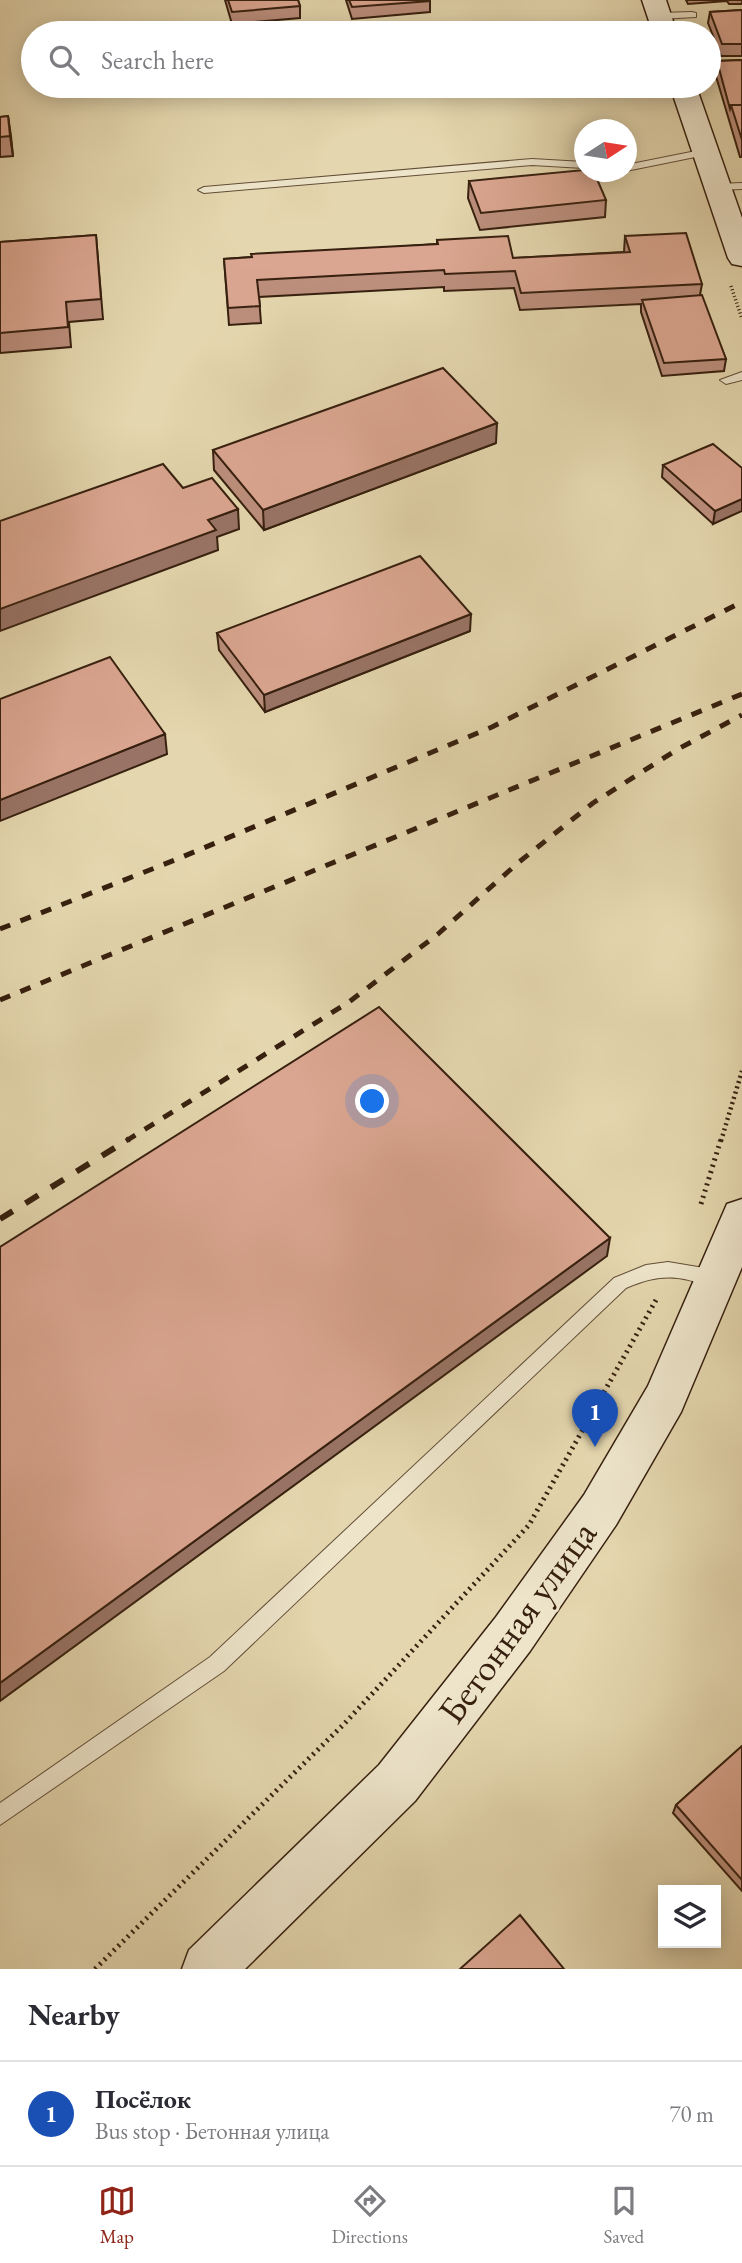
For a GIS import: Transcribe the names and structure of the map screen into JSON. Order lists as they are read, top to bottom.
{
  "streets": {
    "street": ["Бетонная улица"]
  },
  "north": "right",
  "page": {
    "search": "Search here",
    "pins": "1",
    "heading": "Nearby",
    "list": [
      {
        "mark": "1",
        "name": "Посёлок",
        "note": "Bus stop · Бетонная улица",
        "value": "70 m"
      }
    ],
    "nav": ["Map", "Directions", "Saved"]
  }
}
